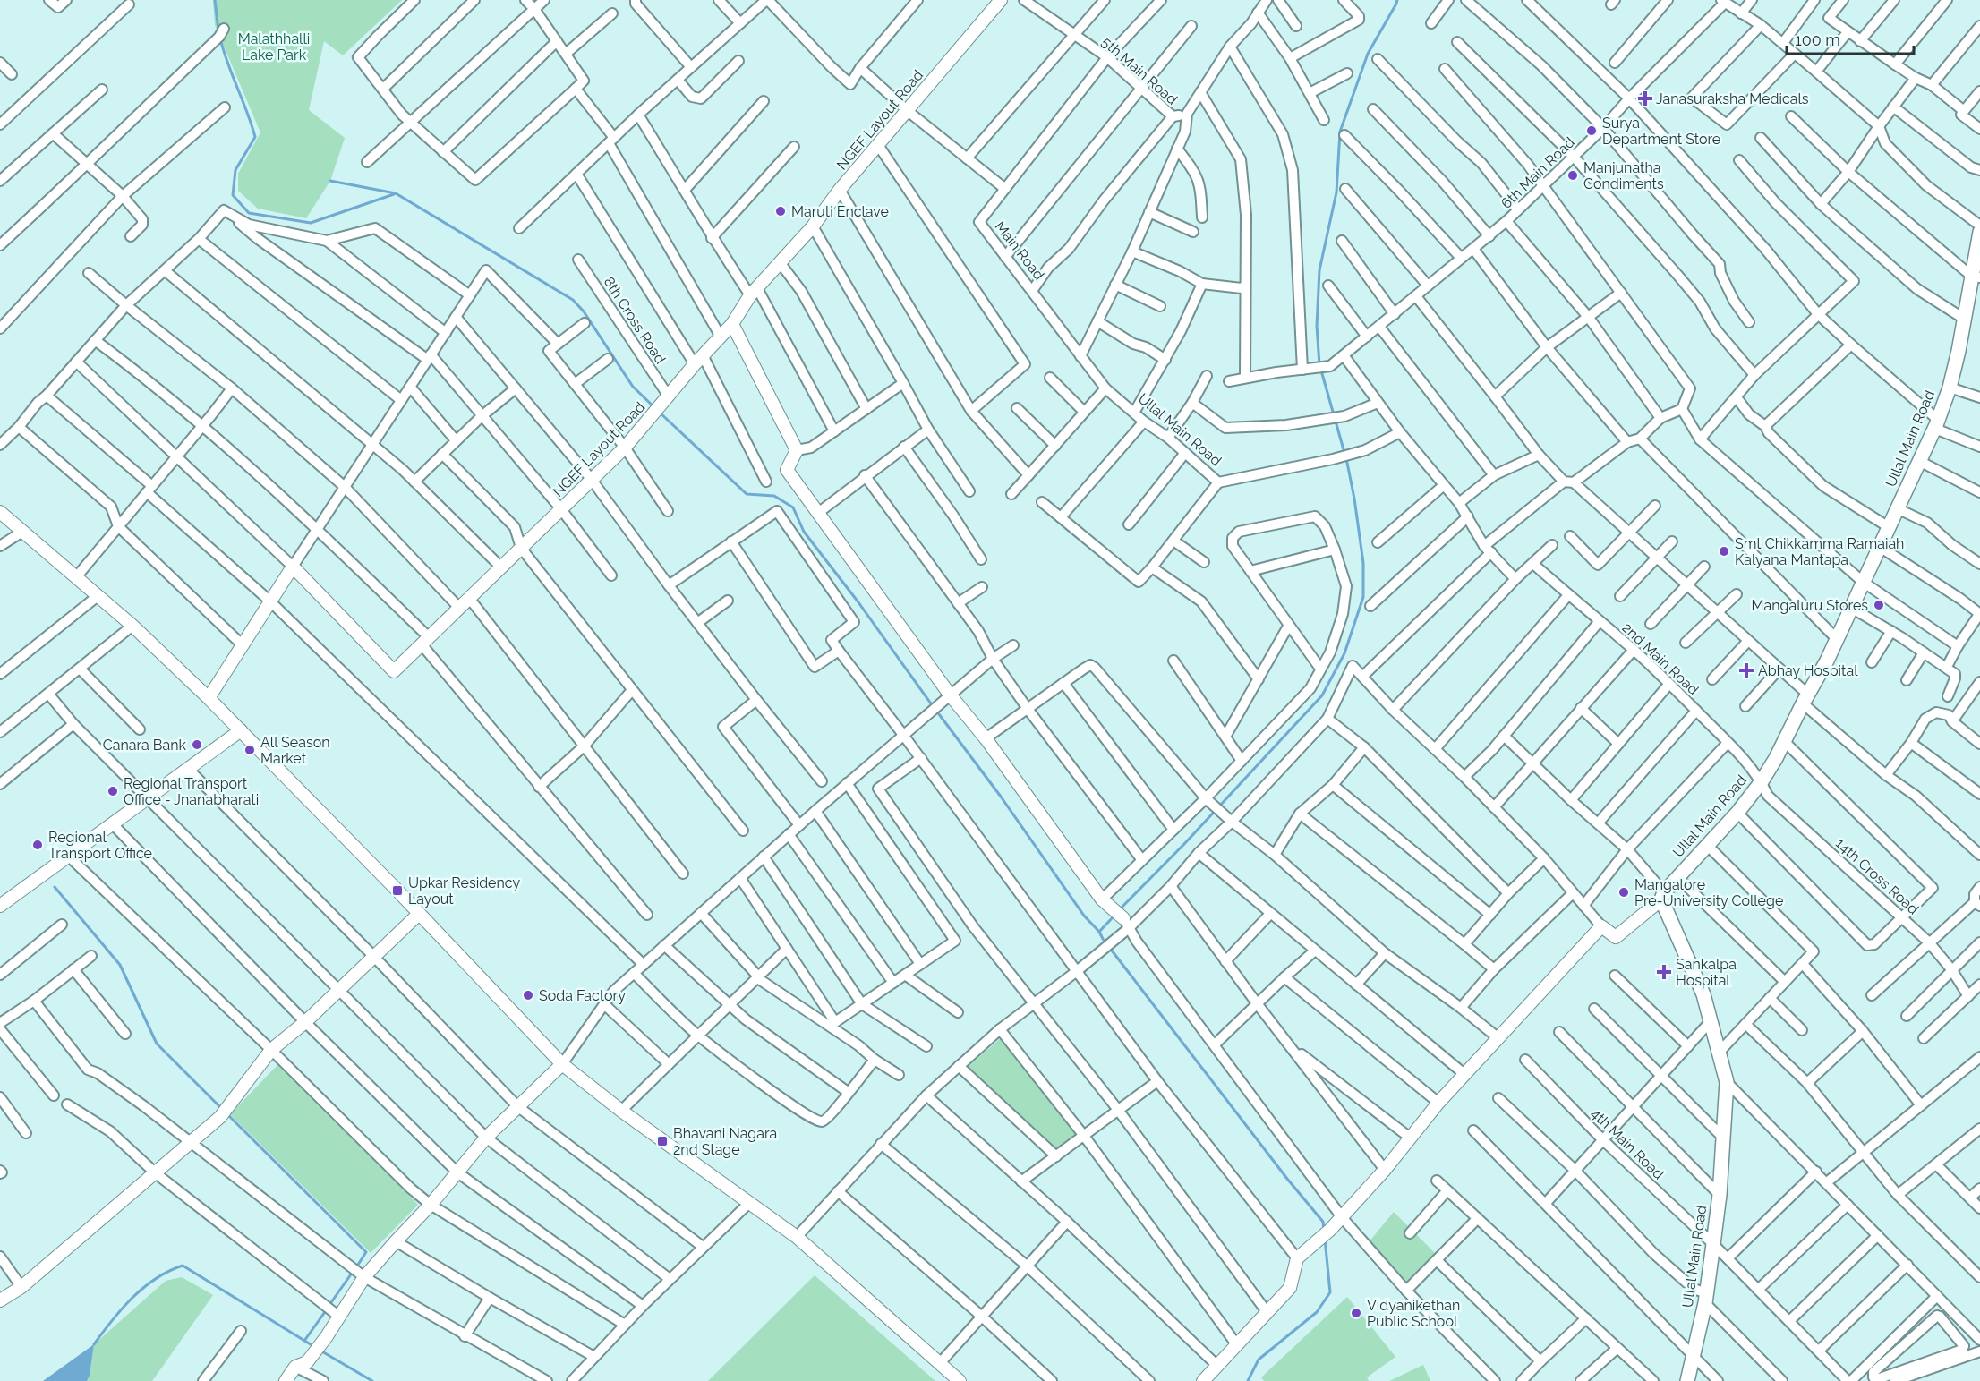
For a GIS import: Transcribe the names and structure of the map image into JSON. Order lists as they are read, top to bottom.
{
  "streets": {
    "main road": ["Ullal Main Road"],
    "street": [
      "5th Main Road",
      "NGEF Layout Road",
      "6th Main Road",
      "Main Road",
      "8th Cross Road",
      "2nd Main Road",
      "14th Cross Road",
      "4th Main Road"
    ]
  },
  "crossings": [
    ["NGEF Layout Road", "8th Cross Road"],
    ["Main Road", "Ullal Main Road"],
    ["Ullal Main Road", "2nd Main Road"],
    ["Ullal Main Road", "14th Cross Road"],
    ["Ullal Main Road", "4th Main Road"],
    ["2nd Main Road", "14th Cross Road"]
  ],
  "parks": ["Malathhalli Lake Park"],
  "places": {
    "health": ["Janasuraksha Medicals", "Abhay Hospital", "Sankalpa Hospital"],
    "other": [
      "Surya Department Store",
      "Manjunatha Condiments",
      "Maruti Enclave",
      "Smt Chikkamma Ramaiah Kalyana Mantapa",
      "Mangaluru Stores",
      "Canara Bank",
      "All Season Market",
      "Regional Transport Office - Jnanabharati",
      "Regional Transport Office",
      "Mangalore Pre-University College",
      "Soda Factory",
      "Vidyanikethan Public School"
    ],
    "transit": ["Upkar Residency Layout", "Bhavani Nagara 2nd Stage"]
  },
  "scale_bar": "100 m"
}
